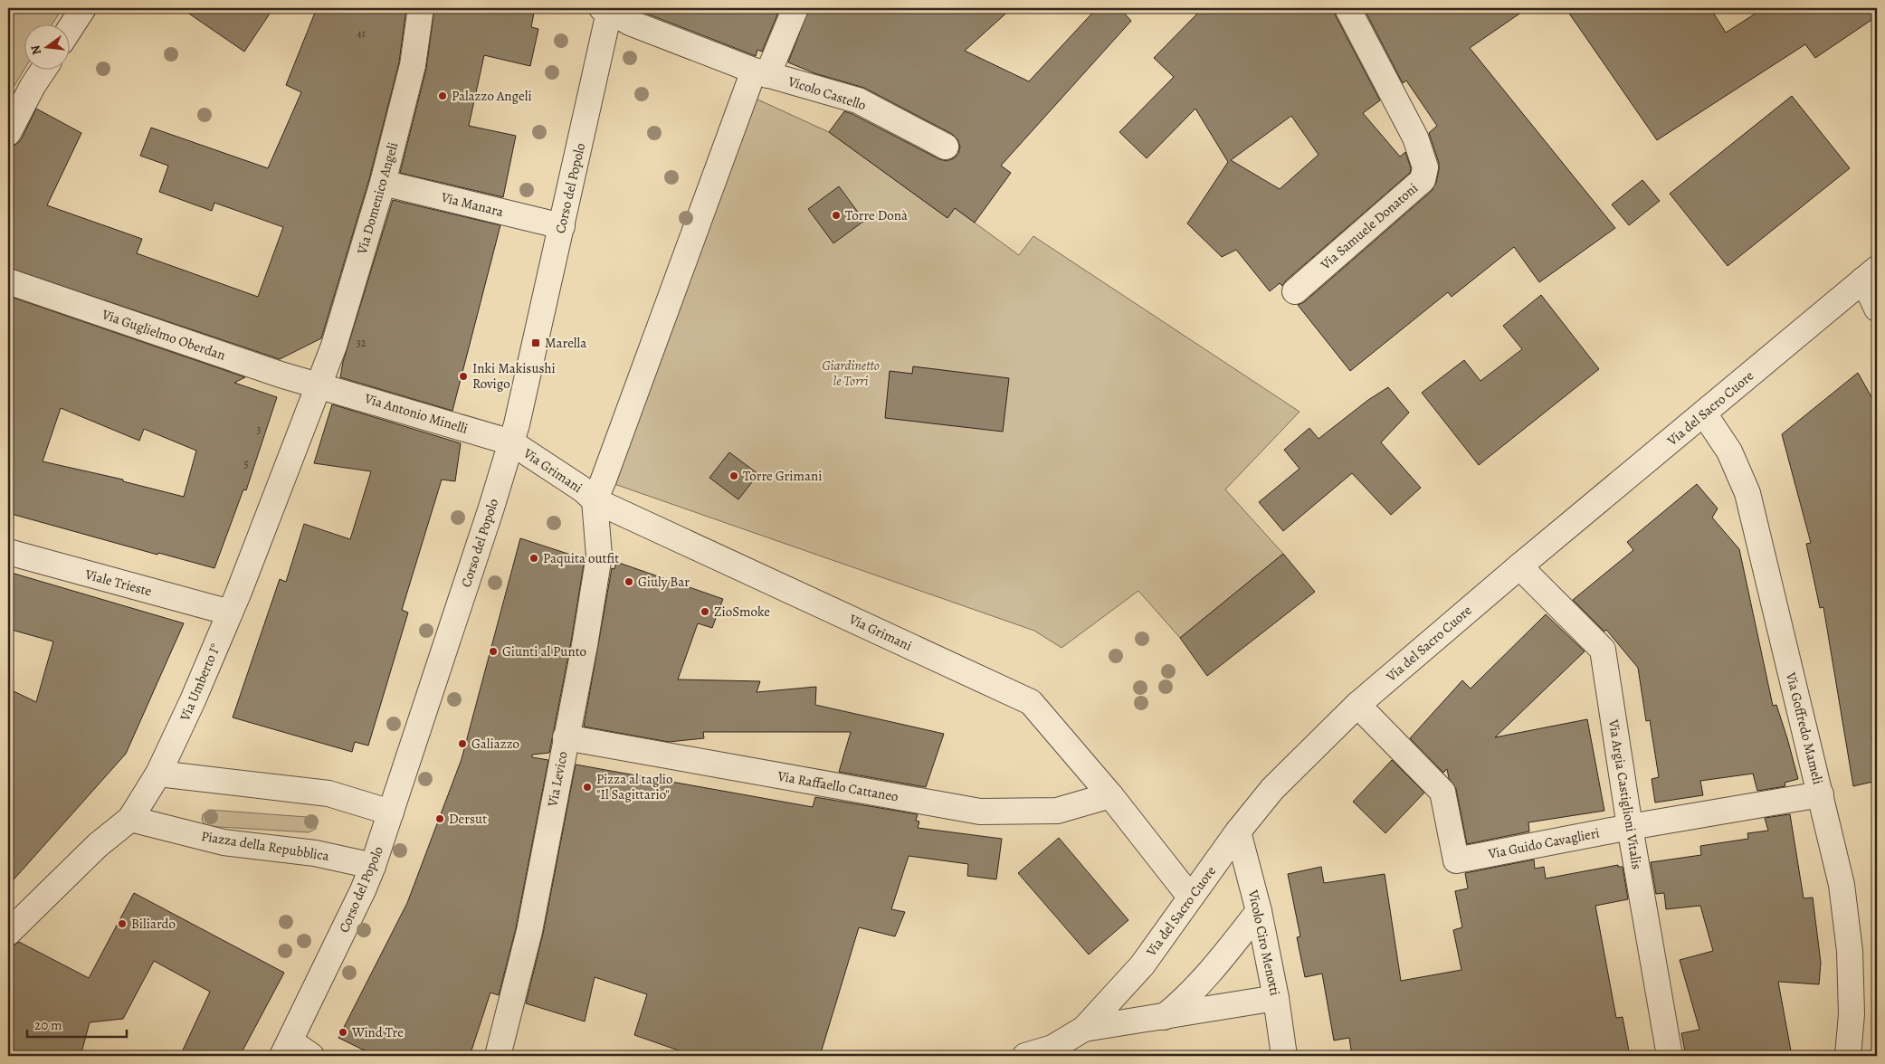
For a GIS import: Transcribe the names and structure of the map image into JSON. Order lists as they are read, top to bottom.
{
  "streets": {
    "street": [
      "Vicolo Castello",
      "Corso del Popolo",
      "Via Domenico Angeli",
      "Via Manara",
      "Via Samuele Donatoni",
      "Via Guglielmo Oberdan",
      "Via del Sacro Cuore",
      "Via Antonio Minelli",
      "Via Grimani",
      "Viale Trieste",
      "Via Umberto I°",
      "Via Goffredo Mameli",
      "Via Levico",
      "Via Raffaello Cattaneo",
      "Via Argia Castiglioni Vitalis",
      "Via Guido Cavaglieri",
      "Piazza della Repubblica",
      "Vicolo Ciro Menotti"
    ]
  },
  "crossings": [
    ["Vicolo Castello", "Corso del Popolo"],
    ["Corso del Popolo", "Via Manara"],
    ["Corso del Popolo", "Via Antonio Minelli"],
    ["Corso del Popolo", "Via Grimani"],
    ["Corso del Popolo", "Piazza della Repubblica"],
    ["Via Domenico Angeli", "Via Manara"],
    ["Via Domenico Angeli", "Via Guglielmo Oberdan"],
    ["Via Domenico Angeli", "Via Antonio Minelli"],
    ["Via Domenico Angeli", "Via Umberto I°"],
    ["Via Guglielmo Oberdan", "Via Antonio Minelli"],
    ["Via Guglielmo Oberdan", "Via Umberto I°"],
    ["Via del Sacro Cuore", "Via Grimani"],
    ["Via del Sacro Cuore", "Via Goffredo Mameli"],
    ["Via del Sacro Cuore", "Via Argia Castiglioni Vitalis"],
    ["Via del Sacro Cuore", "Via Guido Cavaglieri"],
    ["Via del Sacro Cuore", "Vicolo Ciro Menotti"],
    ["Via Antonio Minelli", "Via Grimani"],
    ["Via Antonio Minelli", "Via Umberto I°"],
    ["Via Grimani", "Via Levico"],
    ["Via Grimani", "Via Raffaello Cattaneo"],
    ["Viale Trieste", "Via Umberto I°"],
    ["Via Umberto I°", "Piazza della Repubblica"],
    ["Via Goffredo Mameli", "Via Guido Cavaglieri"],
    ["Via Levico", "Via Raffaello Cattaneo"],
    ["Via Argia Castiglioni Vitalis", "Via Guido Cavaglieri"]
  ],
  "parks": ["Giardinetto le Torri"],
  "places": {
    "other": [
      "Palazzo Angeli",
      "Torre Donà",
      "Inki Makisushi Rovigo",
      "Torre Grimani",
      "Paquita outfit",
      "Giuly Bar",
      "ZioSmoke",
      "Giunti al Punto",
      "Galiazzo",
      "Pizza al taglio \"Il Sagittario\"",
      "Dersut",
      "Biliardo",
      "Wind Tre"
    ],
    "transit": ["Marella"]
  },
  "house_numbers": [
    "41",
    "32",
    "3",
    "5"
  ],
  "scale_bar": "20 m",
  "north": "left"
}
